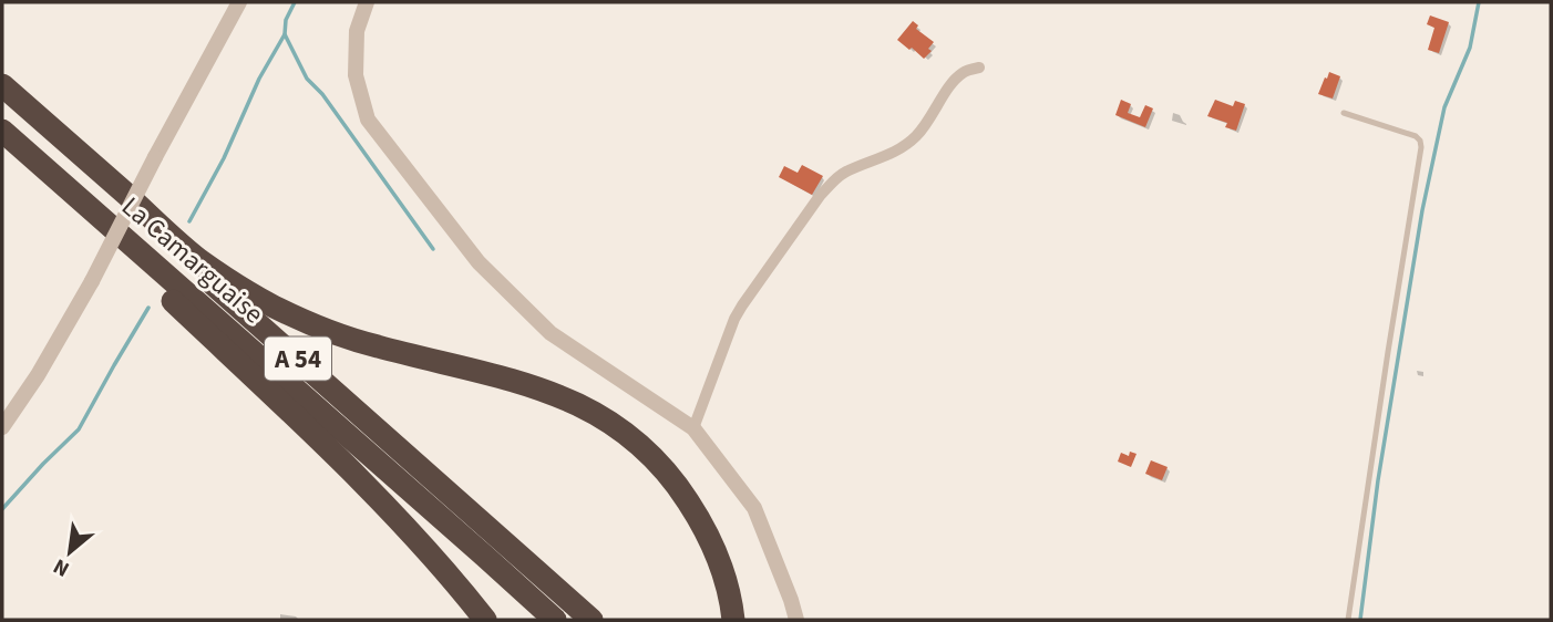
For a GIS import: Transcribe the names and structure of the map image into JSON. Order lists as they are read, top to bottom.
{
  "streets": {
    "highway": ["La Camarguaise", "A 54"]
  },
  "north": "bottom left"
}
